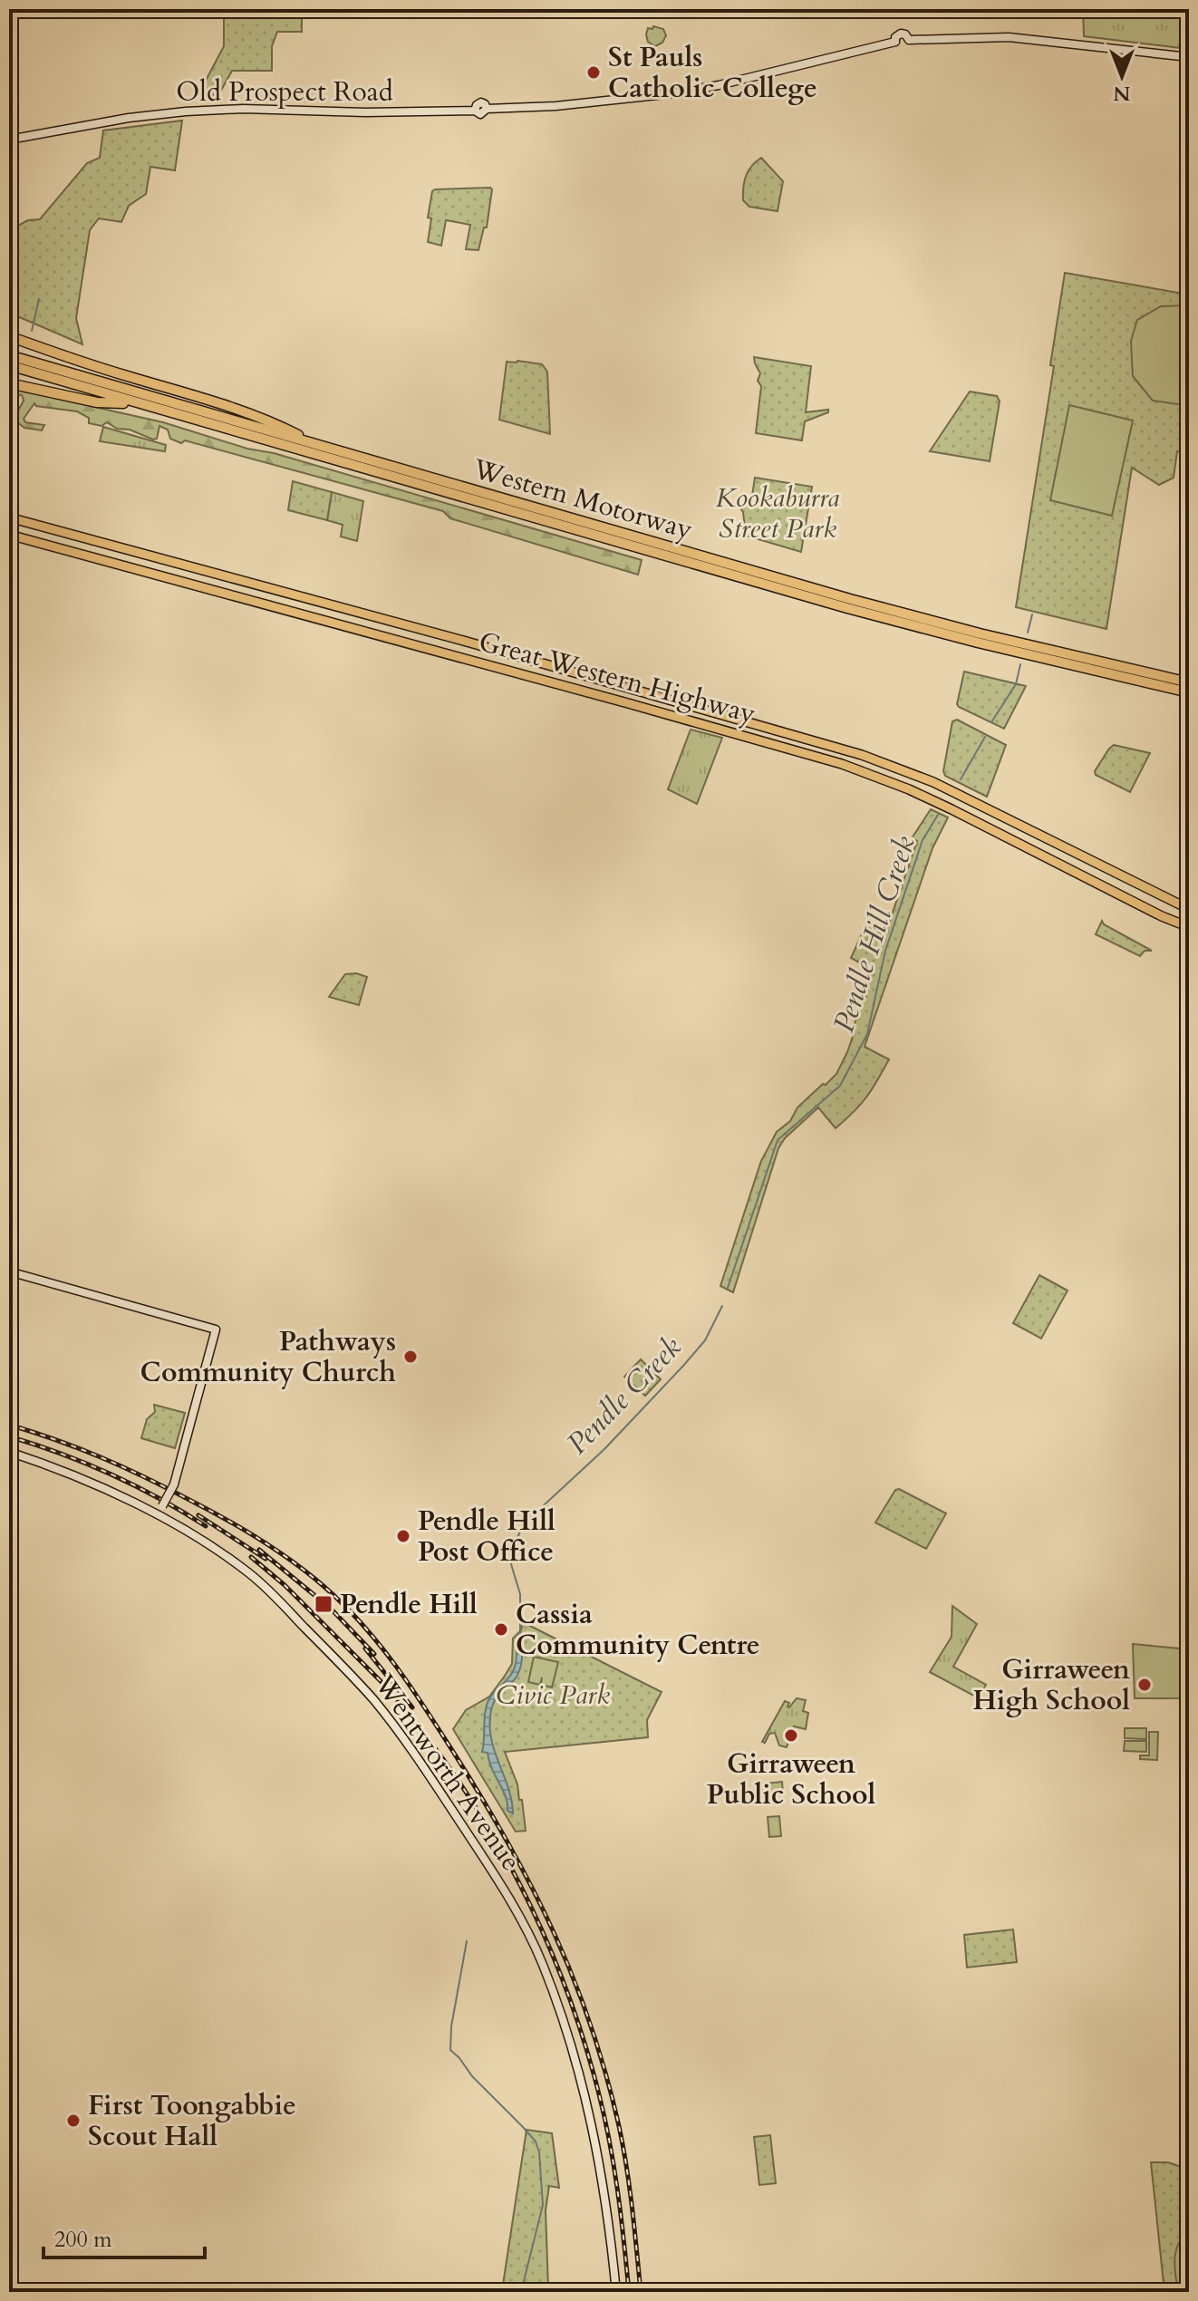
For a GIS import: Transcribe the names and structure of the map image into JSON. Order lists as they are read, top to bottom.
{
  "streets": {
    "highway": ["Western Motorway", "Great Western Highway"],
    "main road": ["Old Prospect Road", "Wentworth Avenue"]
  },
  "water": ["Pendle Hill Creek", "Pendle Creek"],
  "parks": ["Kookaburra Street Park", "Civic Park"],
  "places": {
    "other": [
      "St Pauls Catholic College",
      "Pathways Community Church",
      "Pendle Hill Post Office",
      "Cassia Community Centre",
      "Girraween High School",
      "Girraween Public School",
      "First Toongabbie Scout Hall"
    ],
    "transit": ["Pendle Hill"]
  },
  "scale_bar": "200 m",
  "north": "bottom"
}
